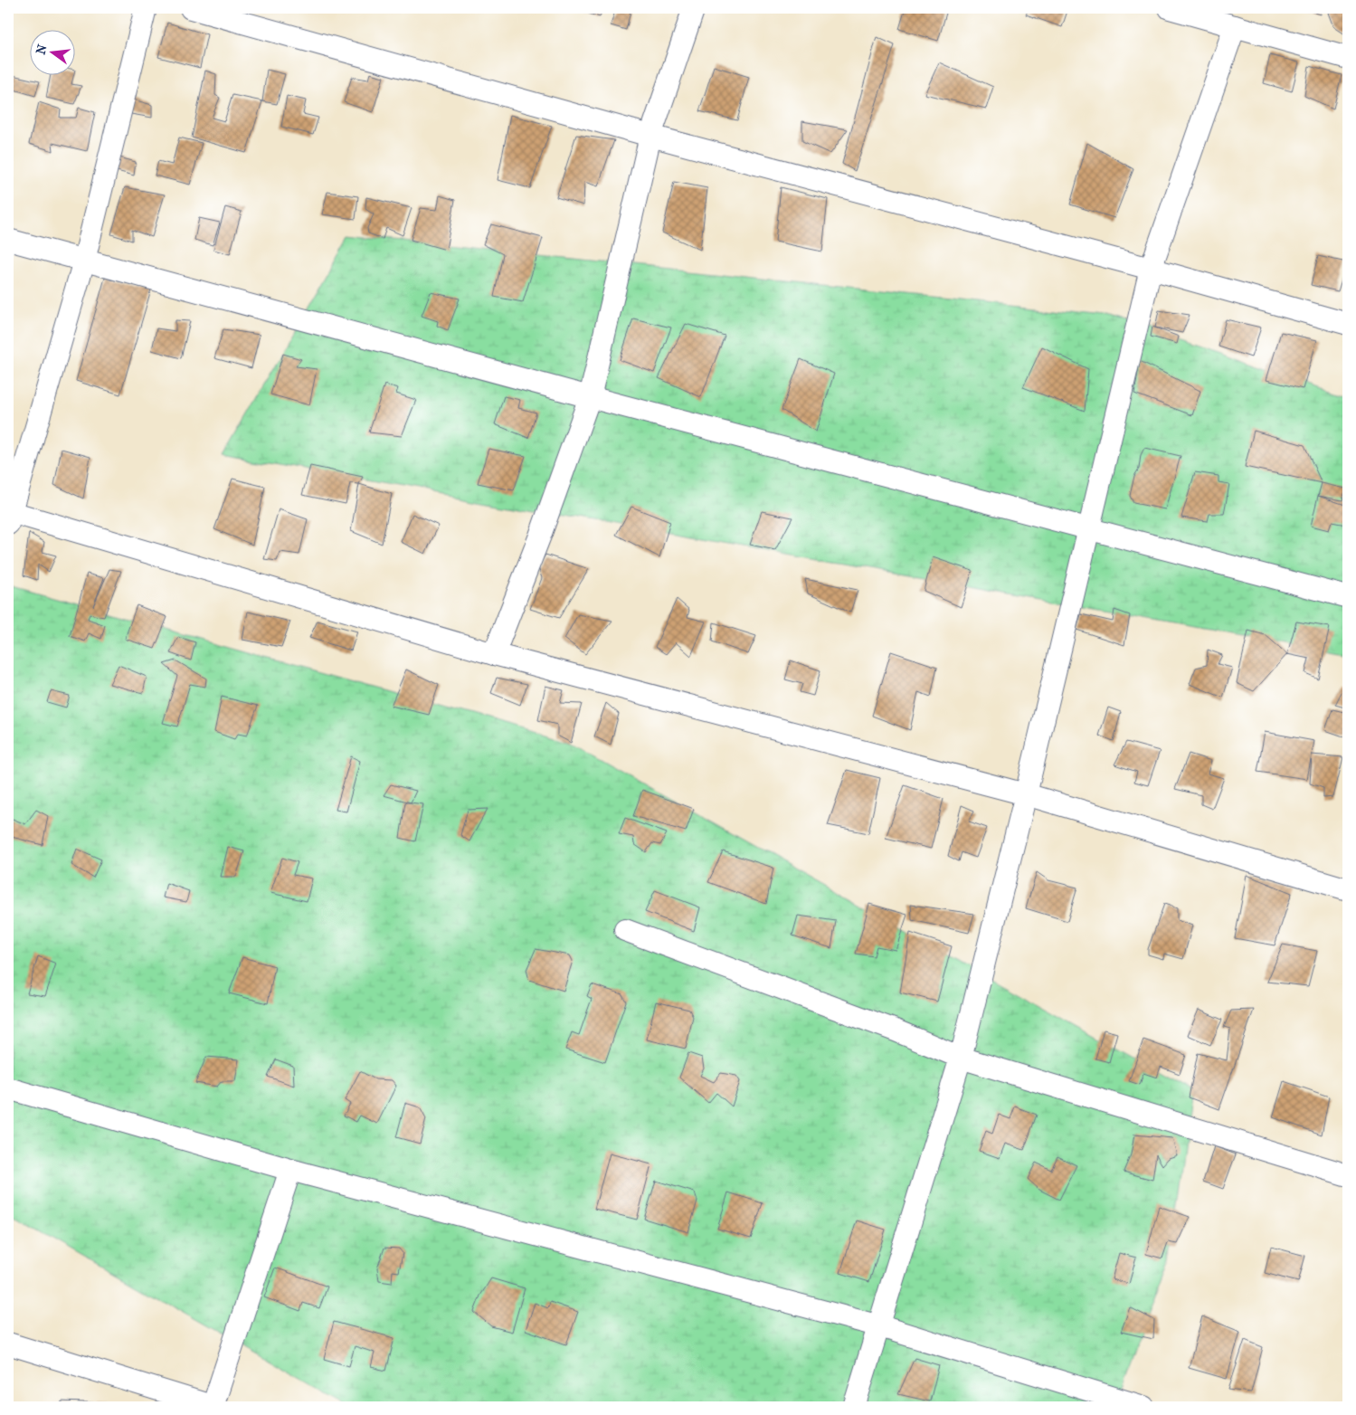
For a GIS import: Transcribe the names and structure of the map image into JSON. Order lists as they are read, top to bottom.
{
  "north": "left"
}
